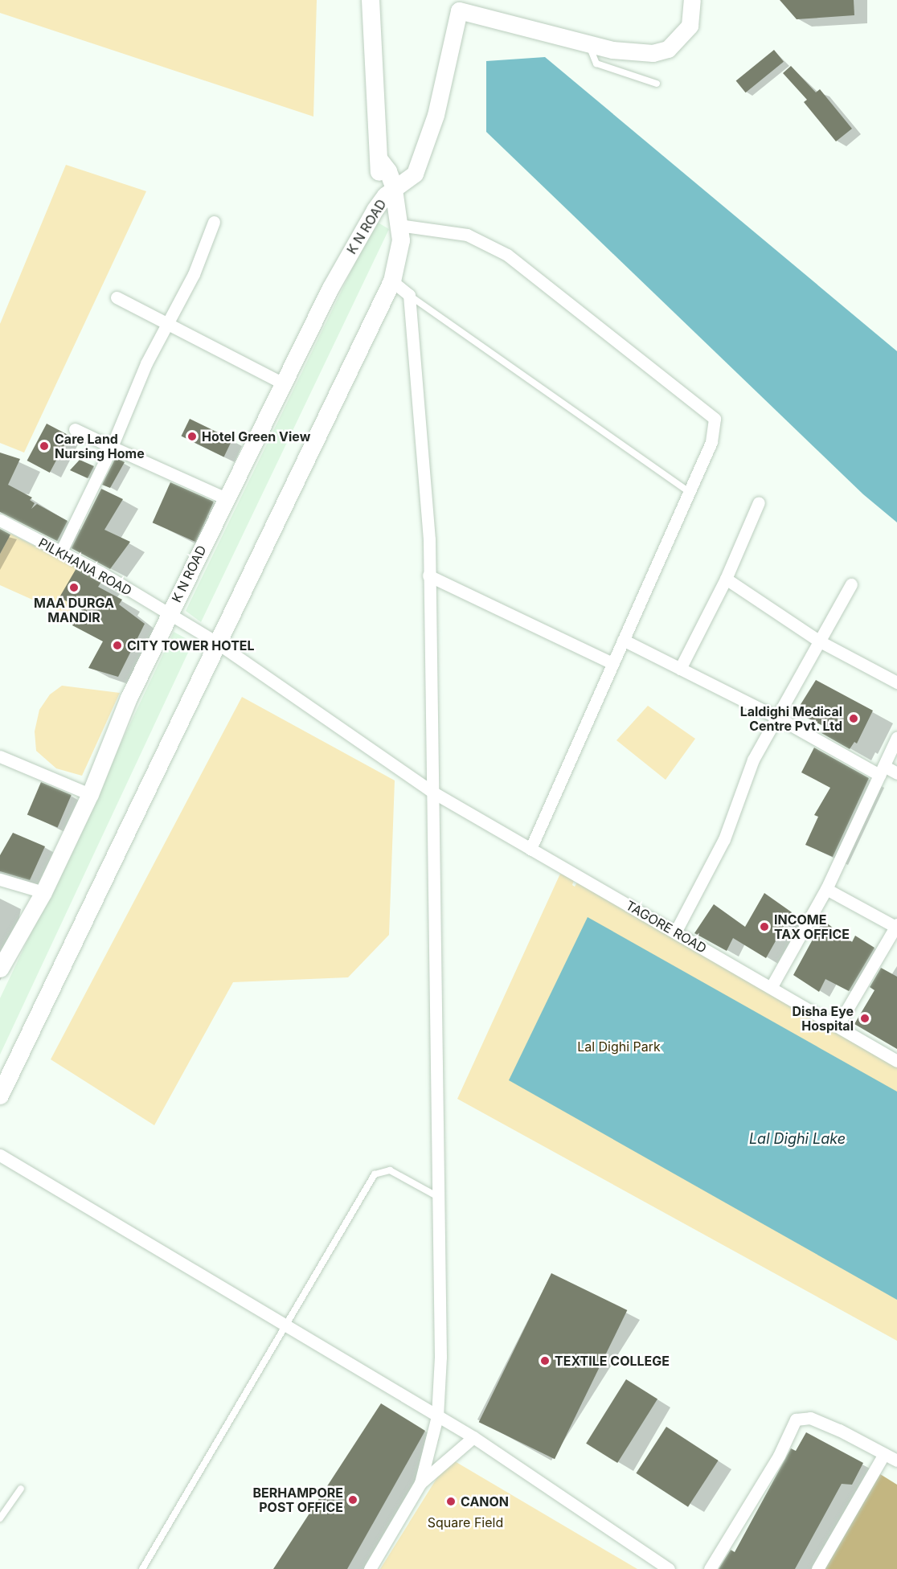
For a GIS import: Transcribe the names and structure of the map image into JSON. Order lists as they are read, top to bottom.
{
  "streets": {
    "street": ["K N ROAD", "PILKHANA ROAD", "TAGORE ROAD"]
  },
  "crossings": [
    ["K N ROAD", "PILKHANA ROAD"],
    ["PILKHANA ROAD", "TAGORE ROAD"]
  ],
  "water": ["Lal Dighi Lake"],
  "parks": ["Lal Dighi Park", "Square Field"],
  "places": [
    "Hotel Green View",
    "Care Land Nursing Home",
    "MAA DURGA MANDIR",
    "CITY TOWER HOTEL",
    "Laldighi Medical Centre Pvt. Ltd",
    "INCOME TAX OFFICE",
    "Disha Eye Hospital",
    "TEXTILE COLLEGE",
    "BERHAMPORE POST OFFICE",
    "CANON"
  ]
}
